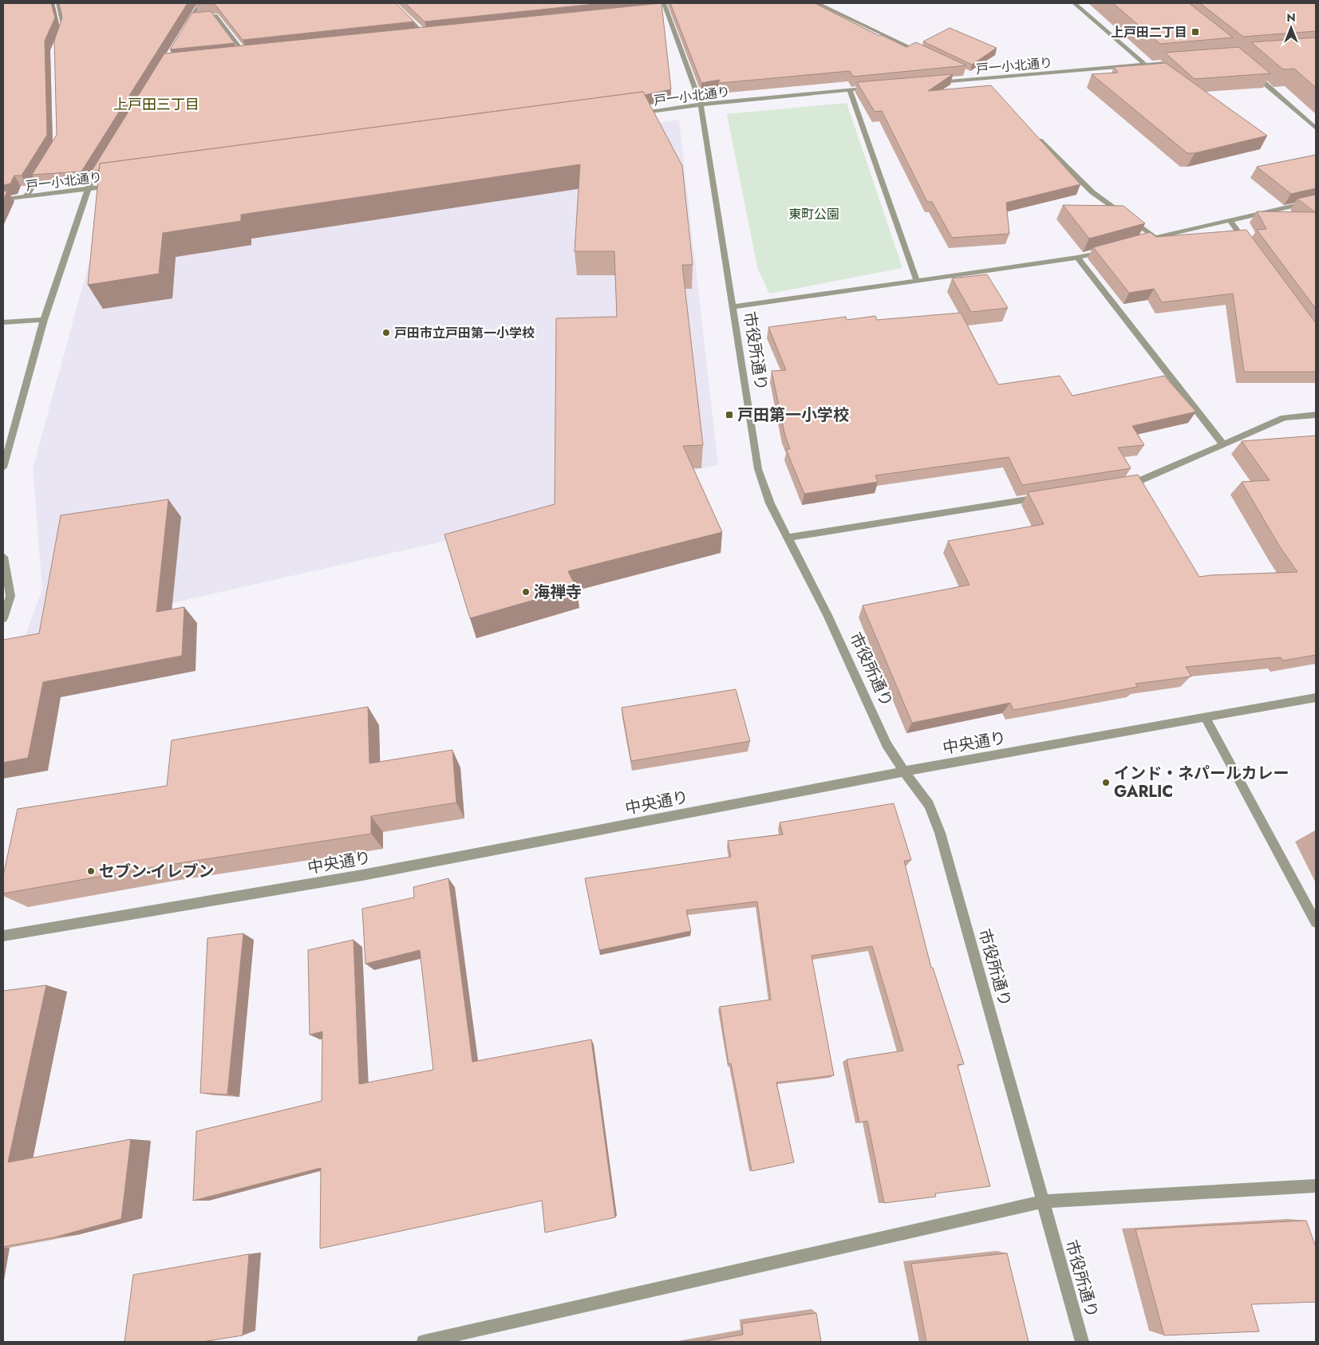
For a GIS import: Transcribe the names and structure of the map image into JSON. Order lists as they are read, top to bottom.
{
  "streets": {
    "street": ["戸一小北通り", "市役所通り", "中央通り"]
  },
  "crossings": [
    ["戸一小北通り", "市役所通り"],
    ["市役所通り", "中央通り"]
  ],
  "districts": ["上戸田三丁目"],
  "parks": ["東町公園"],
  "places": {
    "transit": ["上戸田二丁目", "戸田第一小学校"],
    "other": [
      "戸田市立戸田第一小学校",
      "海禅寺",
      "インド・ネパールカレー GARLIC",
      "セブン-イレブン"
    ]
  },
  "north": "top"
}
